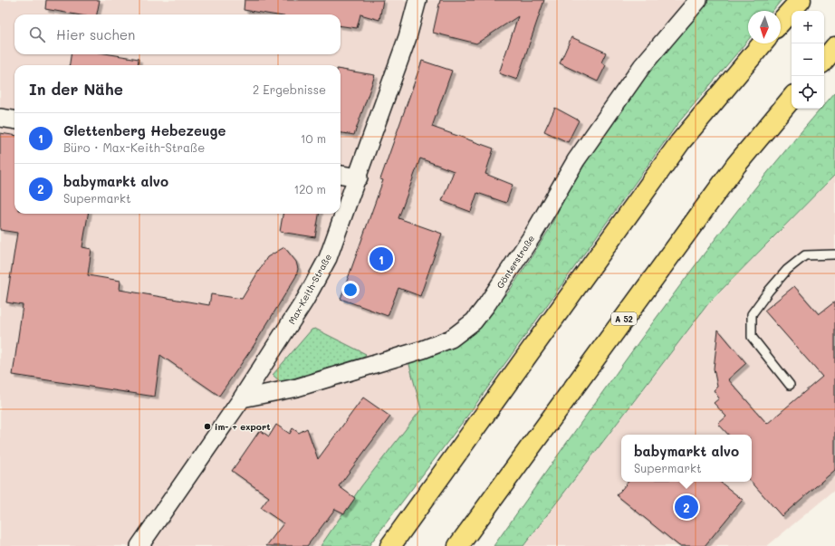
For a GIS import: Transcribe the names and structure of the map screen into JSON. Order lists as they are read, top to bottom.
{
  "streets": {
    "highway": ["A 52"],
    "street": ["Gönterstraße", "Max-Keith-Straße"]
  },
  "crossings": [
    ["Gönterstraße", "Max-Keith-Straße"]
  ],
  "places": ["im- + export"],
  "north": "bottom",
  "page": {
    "map_buttons": ["+", "−"],
    "search": "Hier suchen",
    "heading": ["In der Nähe", "2 Ergebnisse"],
    "list": [
      {
        "mark": "1",
        "name": "Glettenberg Hebezeuge",
        "note": "Büro · Max-Keith-Straße",
        "value": "10 m"
      },
      {
        "mark": "2",
        "name": "babymarkt alvo",
        "note": "Supermarkt",
        "value": "120 m"
      }
    ],
    "pins": ["1", "2"],
    "popup": ["babymarkt alvo", "Supermarkt"]
  }
}
